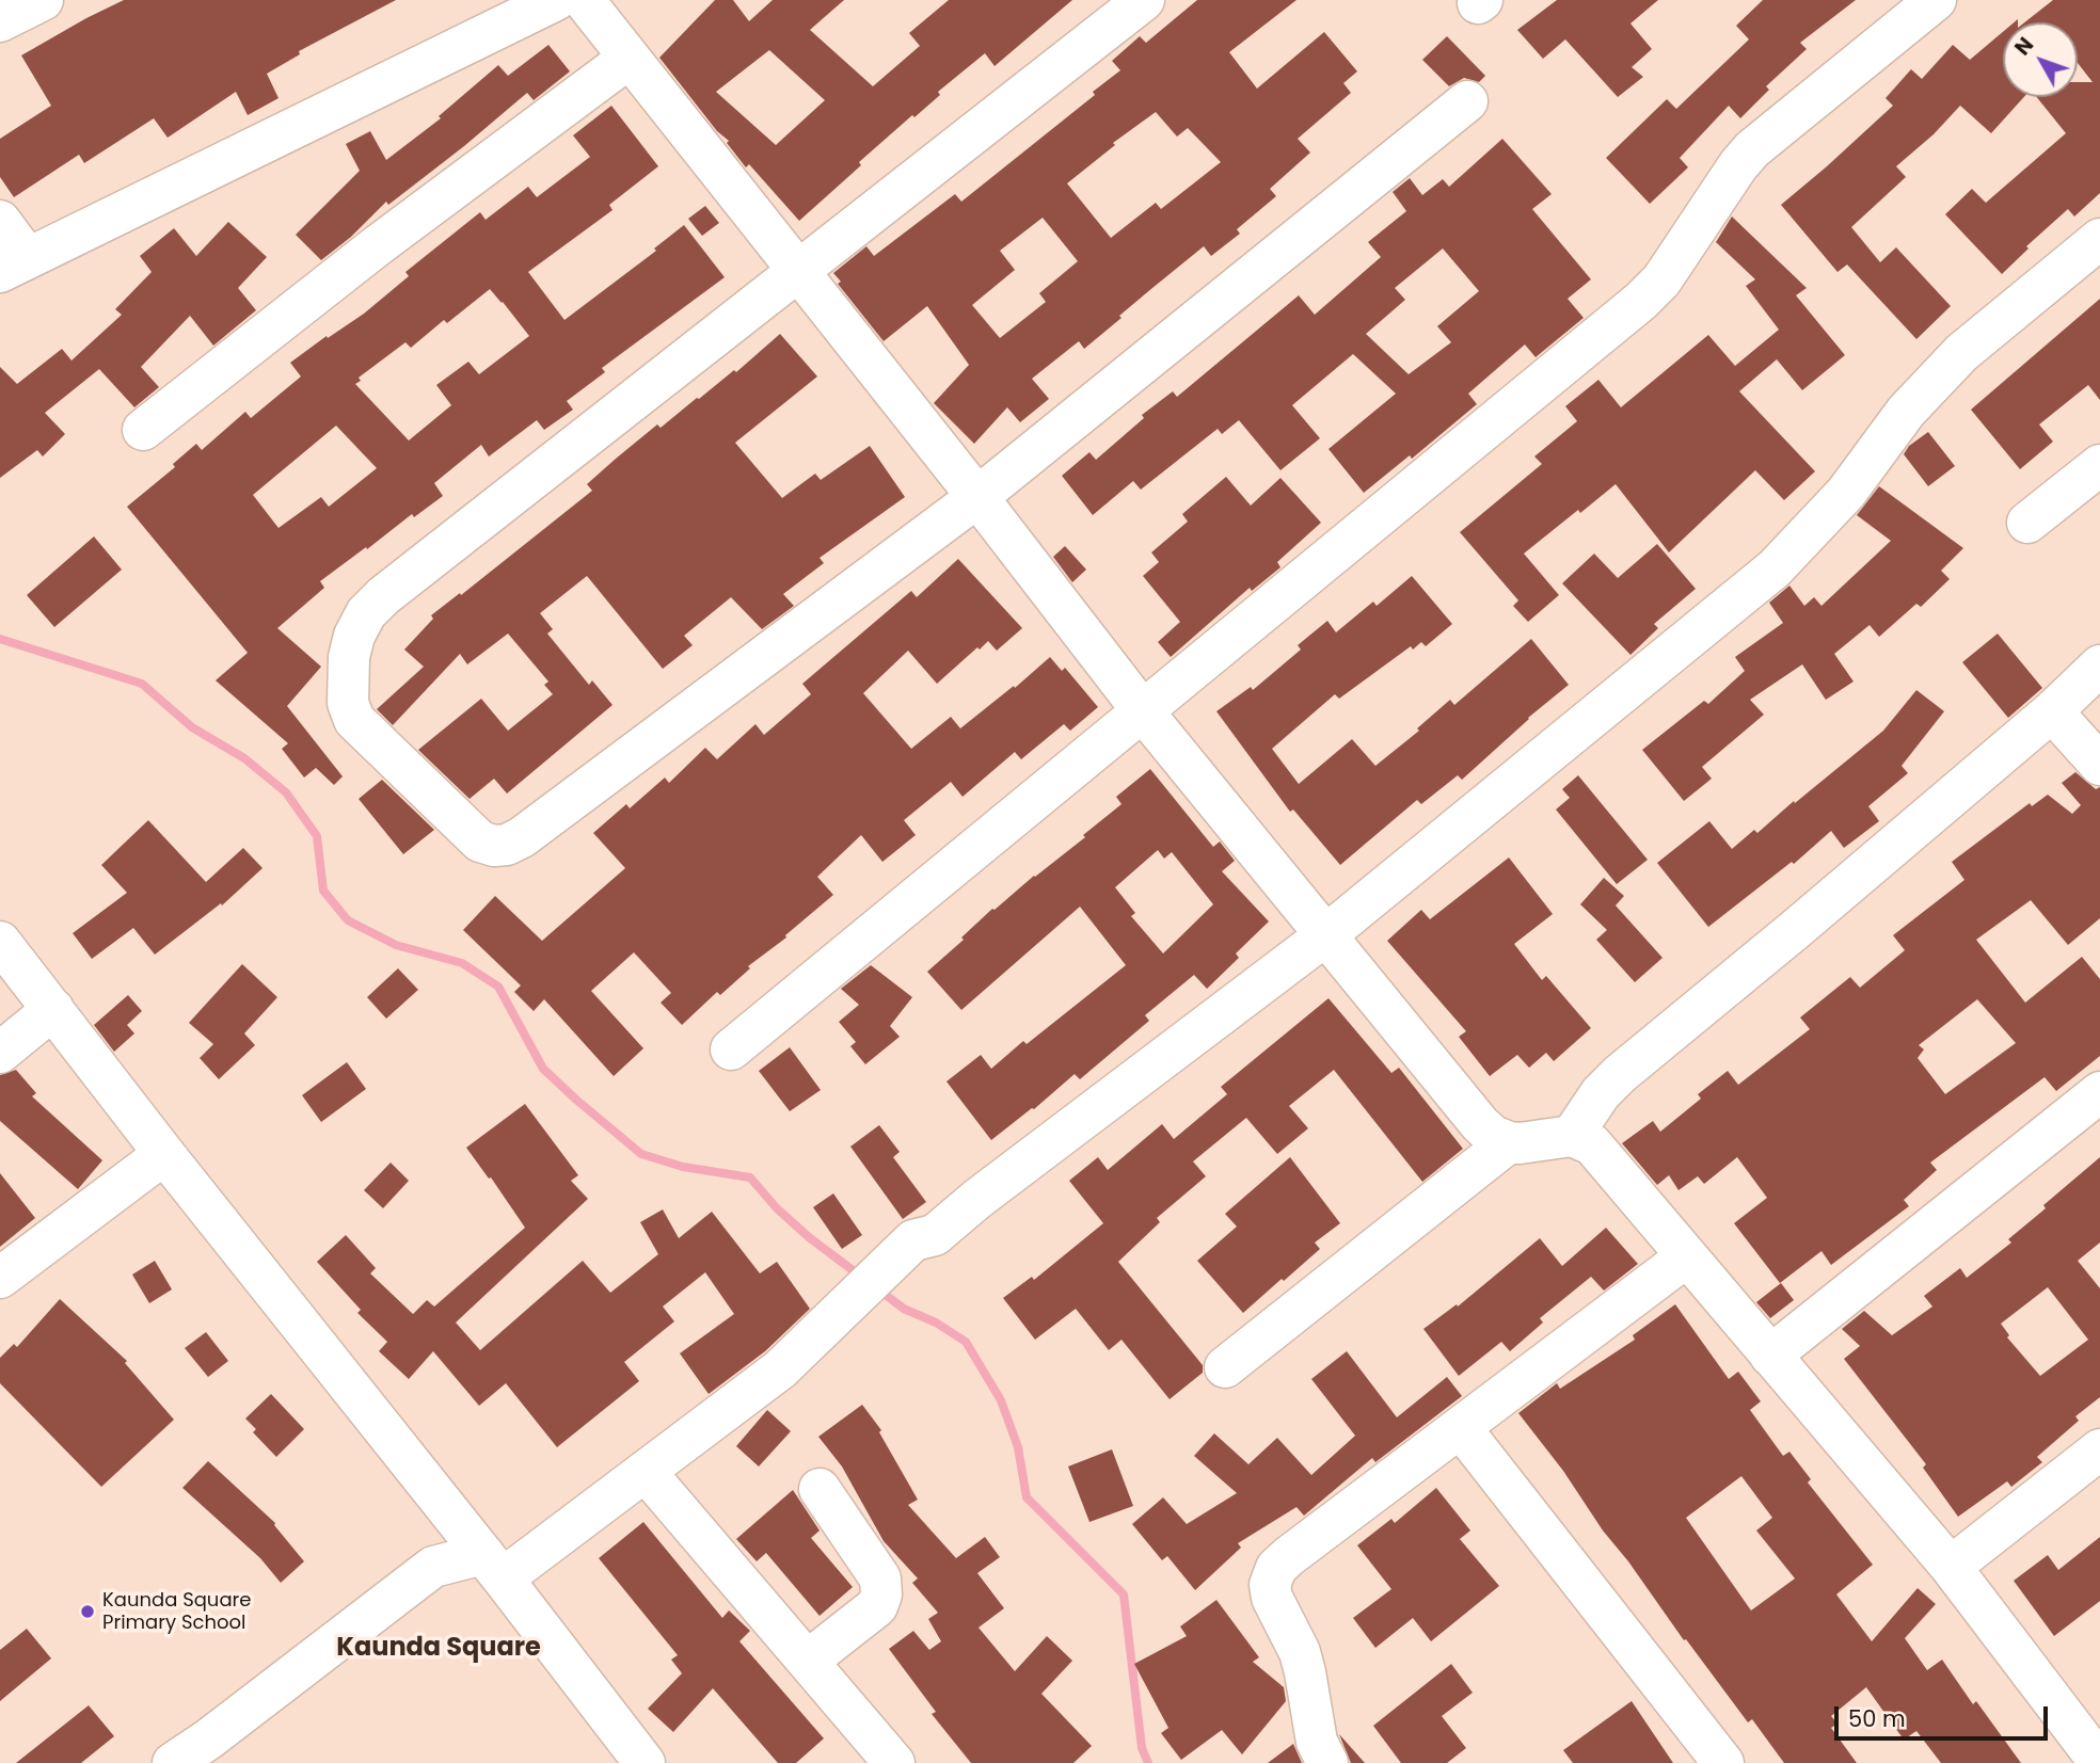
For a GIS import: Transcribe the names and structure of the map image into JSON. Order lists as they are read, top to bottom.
{
  "districts": ["Kaunda Square"],
  "places": ["Kaunda Square Primary School"],
  "scale_bar": "50 m",
  "north": "top left"
}
